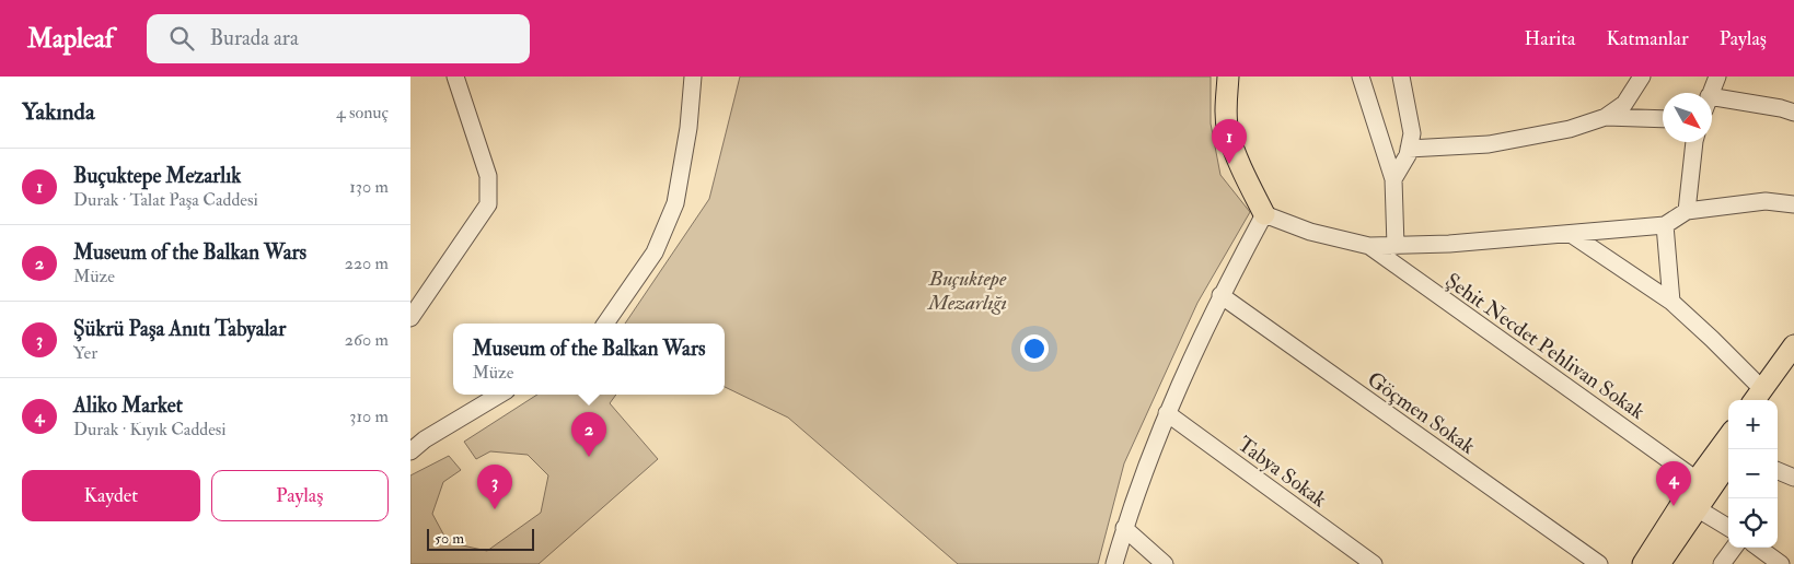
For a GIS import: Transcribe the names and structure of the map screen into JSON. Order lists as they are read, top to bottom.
{
  "streets": {
    "street": ["Şehit Necdet Pehlivan Sokak", "Göçmen Sokak", "Tabya Sokak"]
  },
  "parks": ["Buçuktepe Mezarlığı"],
  "scale_bar": "50 m",
  "north": "bottom right",
  "page": {
    "header": "Mapleaf",
    "search": "Burada ara",
    "nav": ["Harita", "Katmanlar", "Paylaş"],
    "heading": ["Yakında", "4 sonuç"],
    "pins": [
      "1",
      "2",
      "4",
      "3"
    ],
    "list": [
      {
        "mark": "1",
        "name": "Buçuktepe Mezarlık",
        "note": "Durak · Talat Paşa Caddesi",
        "value": "130 m"
      },
      {
        "mark": "2",
        "name": "Museum of the Balkan Wars",
        "note": "Müze",
        "value": "220 m"
      },
      {
        "mark": "3",
        "name": "Şükrü Paşa Anıtı Tabyalar",
        "note": "Yer",
        "value": "260 m"
      },
      {
        "mark": "4",
        "name": "Aliko Market",
        "note": "Durak · Kıyık Caddesi",
        "value": "310 m"
      }
    ],
    "popup": ["Museum of the Balkan Wars", "Müze"],
    "map_buttons": ["+", "−"],
    "buttons": ["Kaydet", "Paylaş"],
    "scale": "50 m"
  }
}
